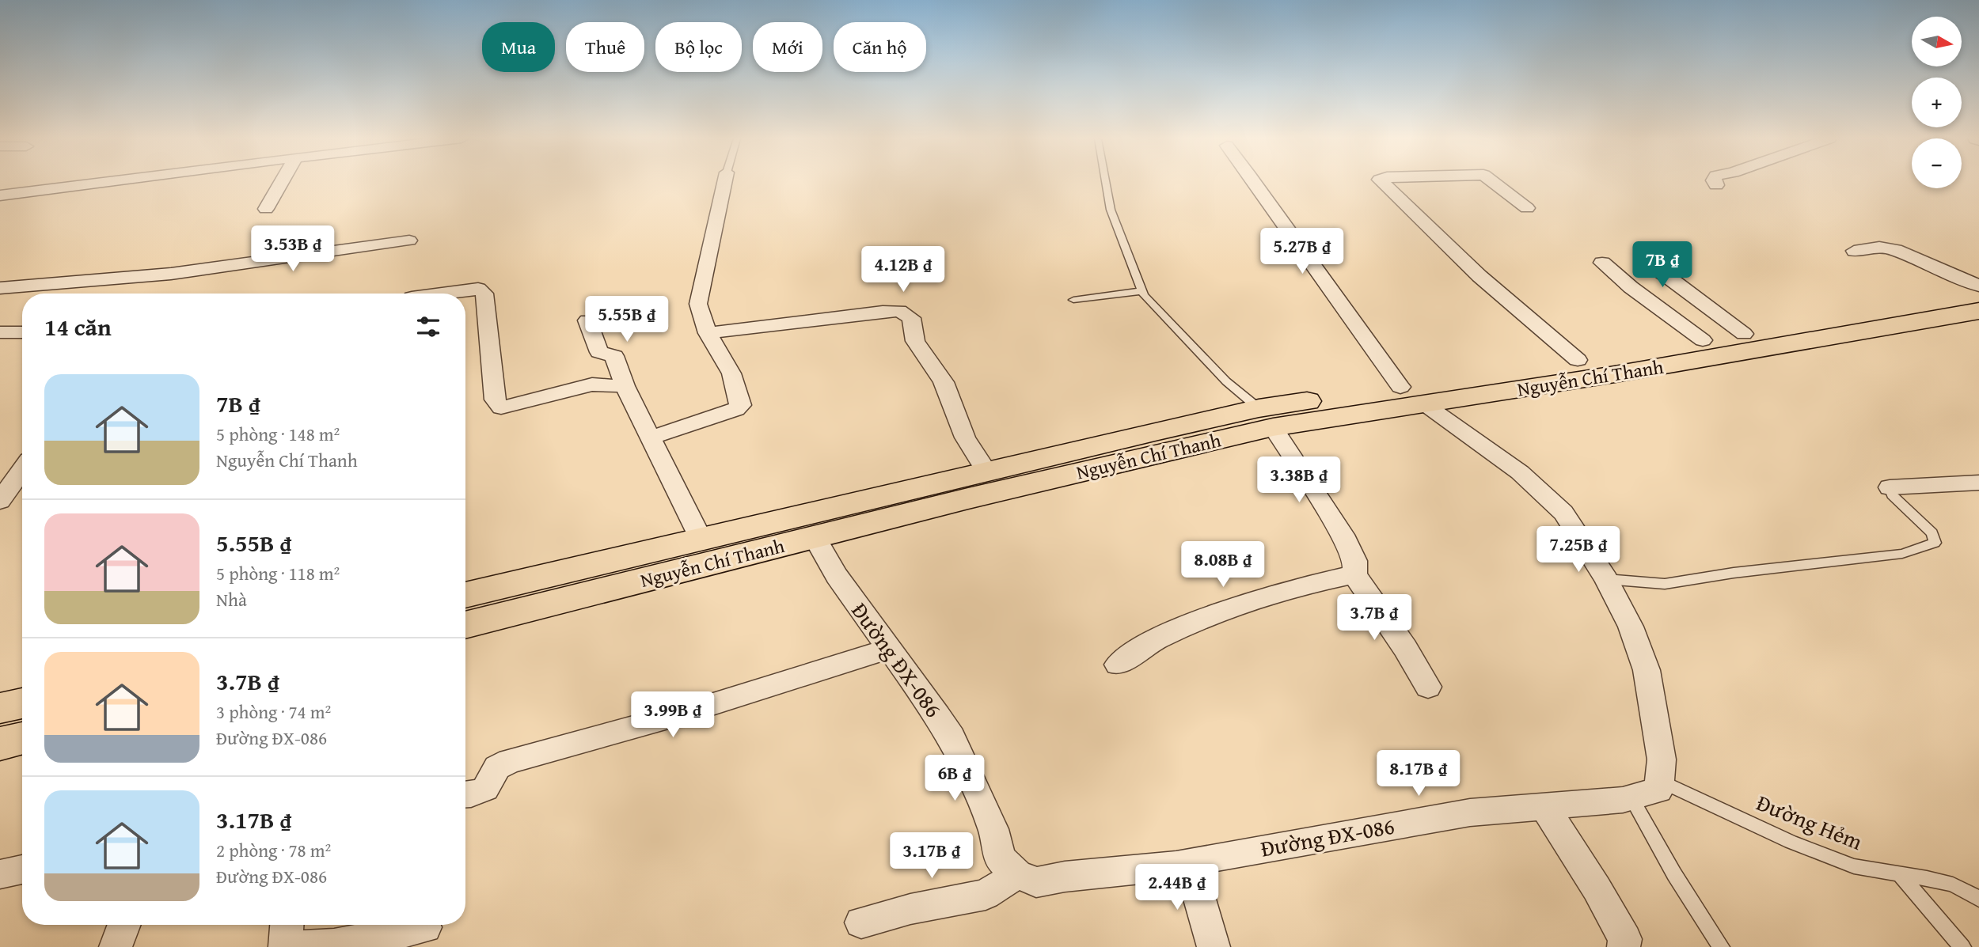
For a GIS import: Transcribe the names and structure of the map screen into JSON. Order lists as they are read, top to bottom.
{
  "streets": {
    "main road": ["Nguyễn Chí Thanh"],
    "street": ["Đường ĐX-086"],
    "lane": ["Đường Hẻm"]
  },
  "crossings": [
    ["Nguyễn Chí Thanh", "Đường ĐX-086"],
    ["Đường ĐX-086", "Đường Hẻm"]
  ],
  "north": "right",
  "page": {
    "map_buttons": ["+", "−"],
    "chip": [
      "Mua",
      "Thuê",
      "Bộ lọc",
      "Mới",
      "Căn hộ"
    ],
    "price": [
      "3.53B ₫",
      "5.27B ₫",
      "7B ₫",
      "4.12B ₫",
      "5.55B ₫",
      "3.38B ₫",
      "7.25B ₫",
      "8.08B ₫",
      "3.7B ₫",
      "3.99B ₫",
      "8.17B ₫",
      "6B ₫",
      "3.17B ₫",
      "2.44B ₫"
    ],
    "heading": "14 căn",
    "list": [
      {
        "name": "7B ₫",
        "note": "5 phòng · 148 m² · Nguyễn Chí Thanh"
      },
      {
        "name": "5.55B ₫",
        "note": "5 phòng · 118 m² · Nhà"
      },
      {
        "name": "3.7B ₫",
        "note": "3 phòng · 74 m² · Đường ĐX-086"
      },
      {
        "name": "3.17B ₫",
        "note": "2 phòng · 78 m² · Đường ĐX-086"
      }
    ]
  }
}
